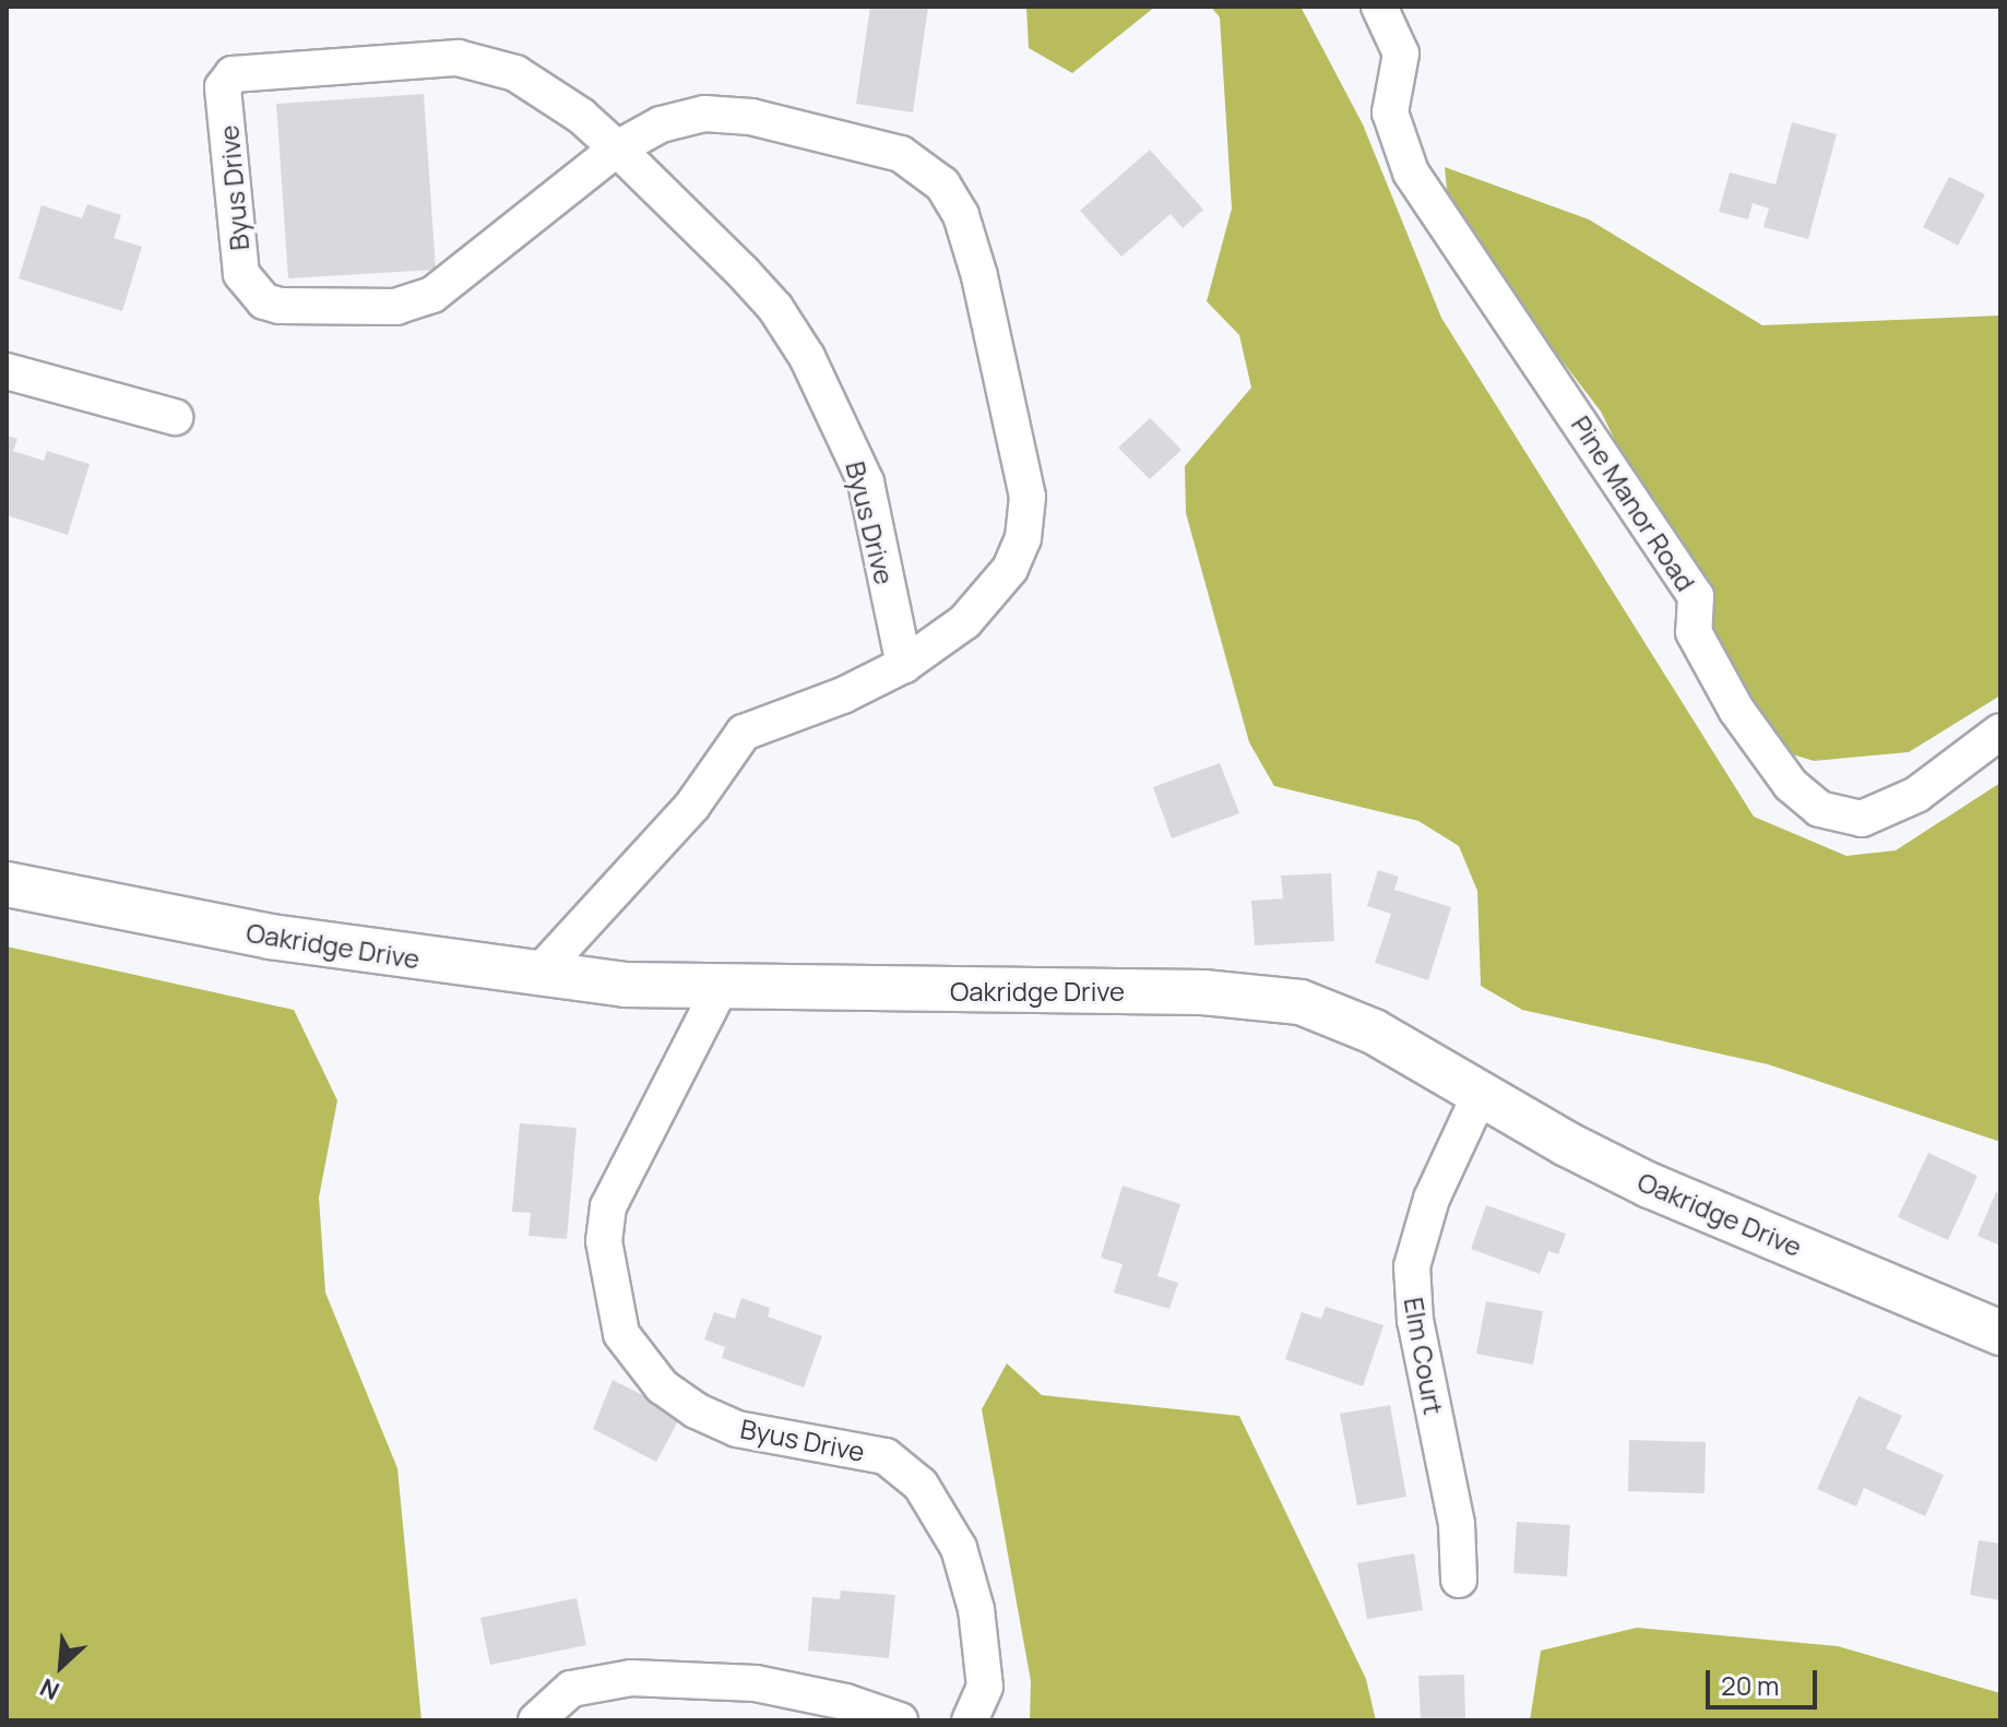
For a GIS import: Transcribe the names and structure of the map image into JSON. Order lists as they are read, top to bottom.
{
  "streets": {
    "street": [
      "Byus Drive",
      "Pine Manor Road",
      "Oakridge Drive",
      "Elm Court"
    ]
  },
  "crossings": [
    ["Byus Drive", "Oakridge Drive"],
    ["Oakridge Drive", "Elm Court"]
  ],
  "scale_bar": "20 m",
  "north": "bottom left"
}
